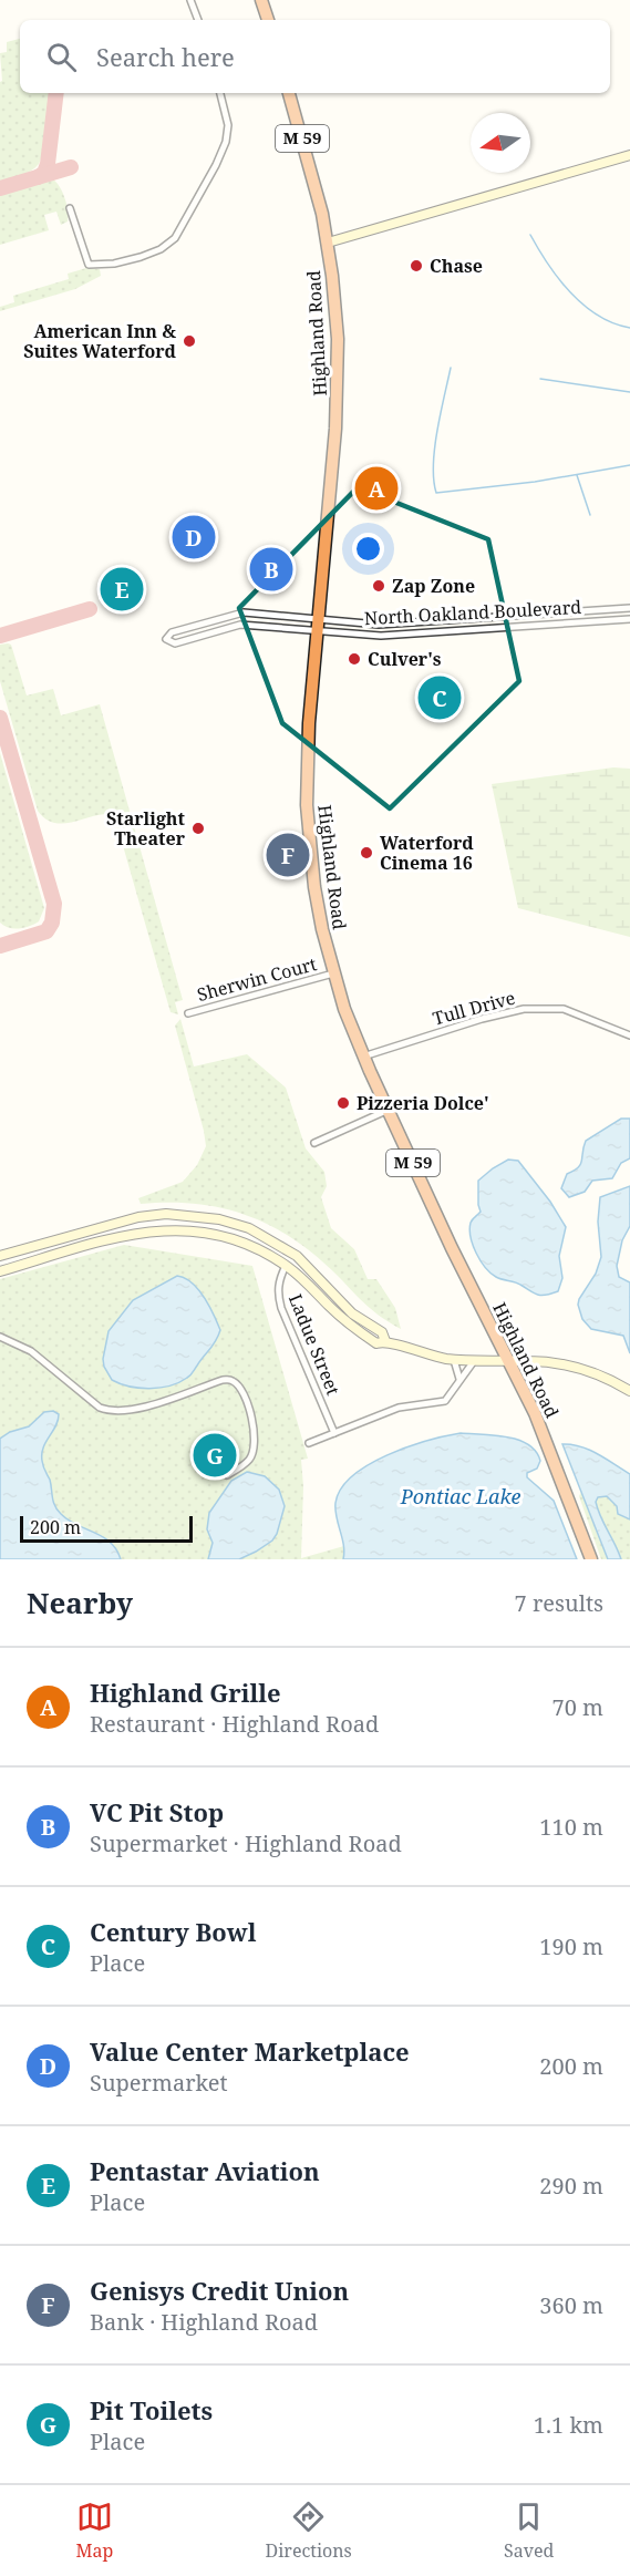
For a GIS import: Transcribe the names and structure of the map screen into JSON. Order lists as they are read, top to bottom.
{
  "streets": {
    "highway": ["M 59", "Highland Road"],
    "street": [
      "North Oakland Boulevard",
      "Sherwin Court",
      "Tull Drive",
      "Ladue Street"
    ]
  },
  "crossings": [
    ["Highland Road", "North Oakland Boulevard"],
    ["Highland Road", "Sherwin Court"],
    ["Highland Road", "Tull Drive"]
  ],
  "water": ["Pontiac Lake"],
  "places": [
    "Chase",
    "American Inn & Suites Waterford",
    "Zap Zone",
    "Culver's",
    "Starlight Theater",
    "Waterford Cinema 16",
    "Pizzeria Dolce'"
  ],
  "scale_bar": "200 m",
  "north": "left",
  "page": {
    "search": "Search here",
    "pins": [
      "A",
      "D",
      "B",
      "E",
      "C",
      "F",
      "G"
    ],
    "scale": "200 m",
    "heading": ["Nearby", "7 results"],
    "list": [
      {
        "mark": "A",
        "name": "Highland Grille",
        "note": "Restaurant · Highland Road",
        "value": "70 m"
      },
      {
        "mark": "B",
        "name": "VC Pit Stop",
        "note": "Supermarket · Highland Road",
        "value": "110 m"
      },
      {
        "mark": "C",
        "name": "Century Bowl",
        "note": "Place",
        "value": "190 m"
      },
      {
        "mark": "D",
        "name": "Value Center Marketplace",
        "note": "Supermarket",
        "value": "200 m"
      },
      {
        "mark": "E",
        "name": "Pentastar Aviation",
        "note": "Place",
        "value": "290 m"
      },
      {
        "mark": "F",
        "name": "Genisys Credit Union",
        "note": "Bank · Highland Road",
        "value": "360 m"
      },
      {
        "mark": "G",
        "name": "Pit Toilets",
        "note": "Place",
        "value": "1.1 km"
      }
    ],
    "nav": ["Map", "Directions", "Saved"]
  }
}
